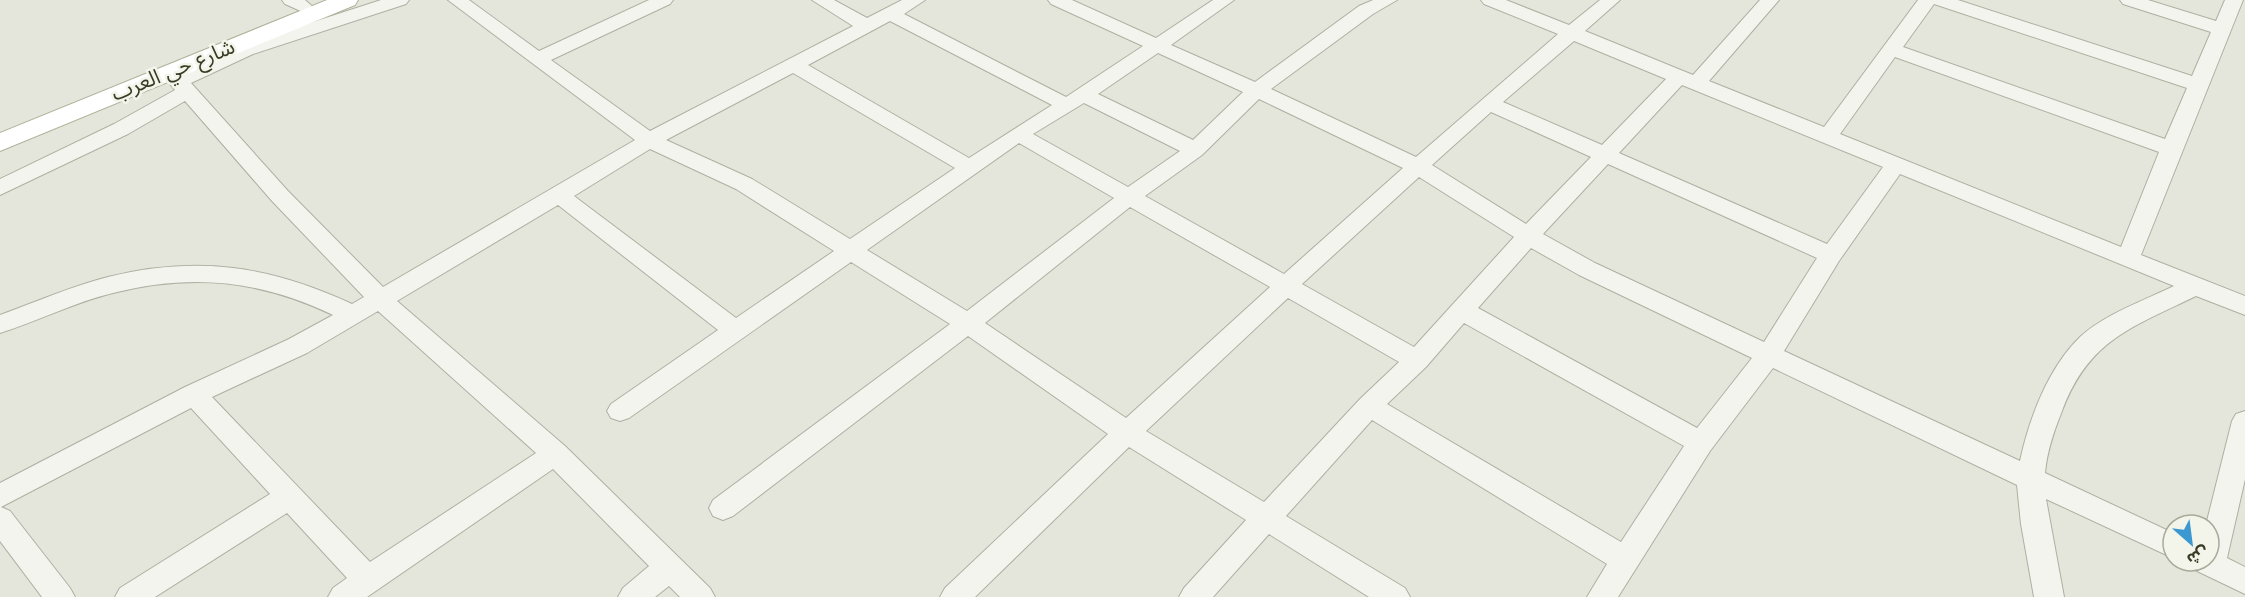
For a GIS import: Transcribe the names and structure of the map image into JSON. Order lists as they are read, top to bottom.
{
  "streets": {
    "main road": ["شارع حي العرب"]
  },
  "north": "bottom right"
}
